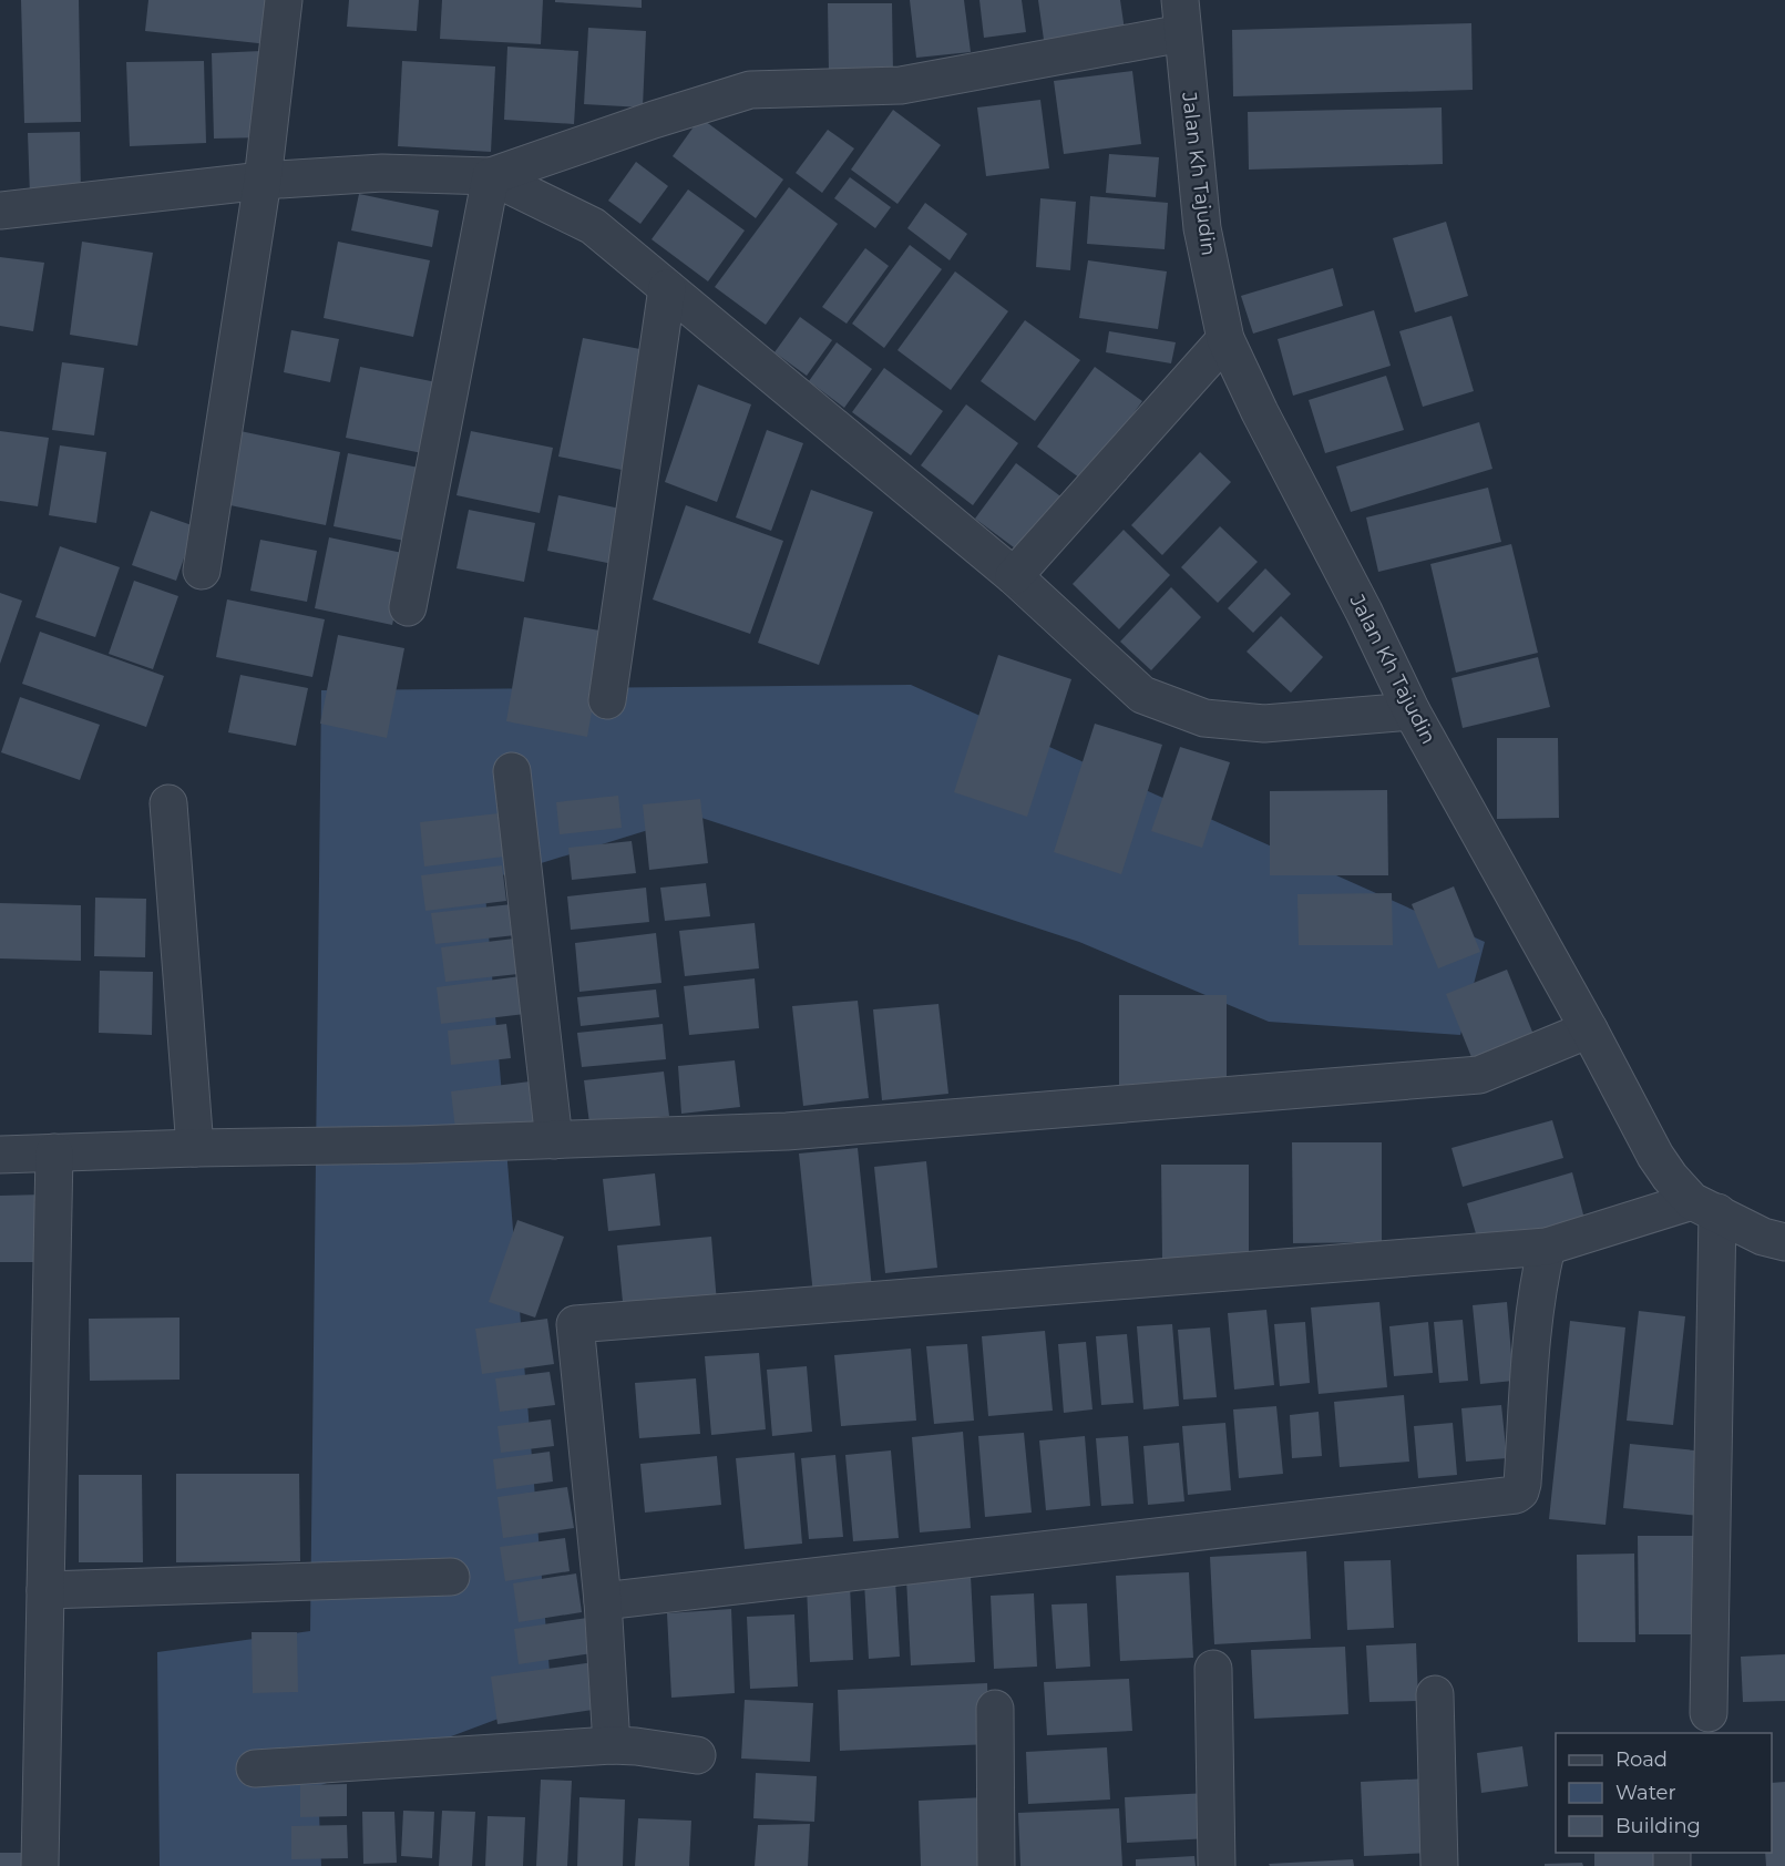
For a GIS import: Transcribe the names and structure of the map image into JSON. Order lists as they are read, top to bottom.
{
  "streets": {
    "street": ["Jalan Kh Tajudin"]
  },
  "legend": ["Road", "Water", "Building"]
}
